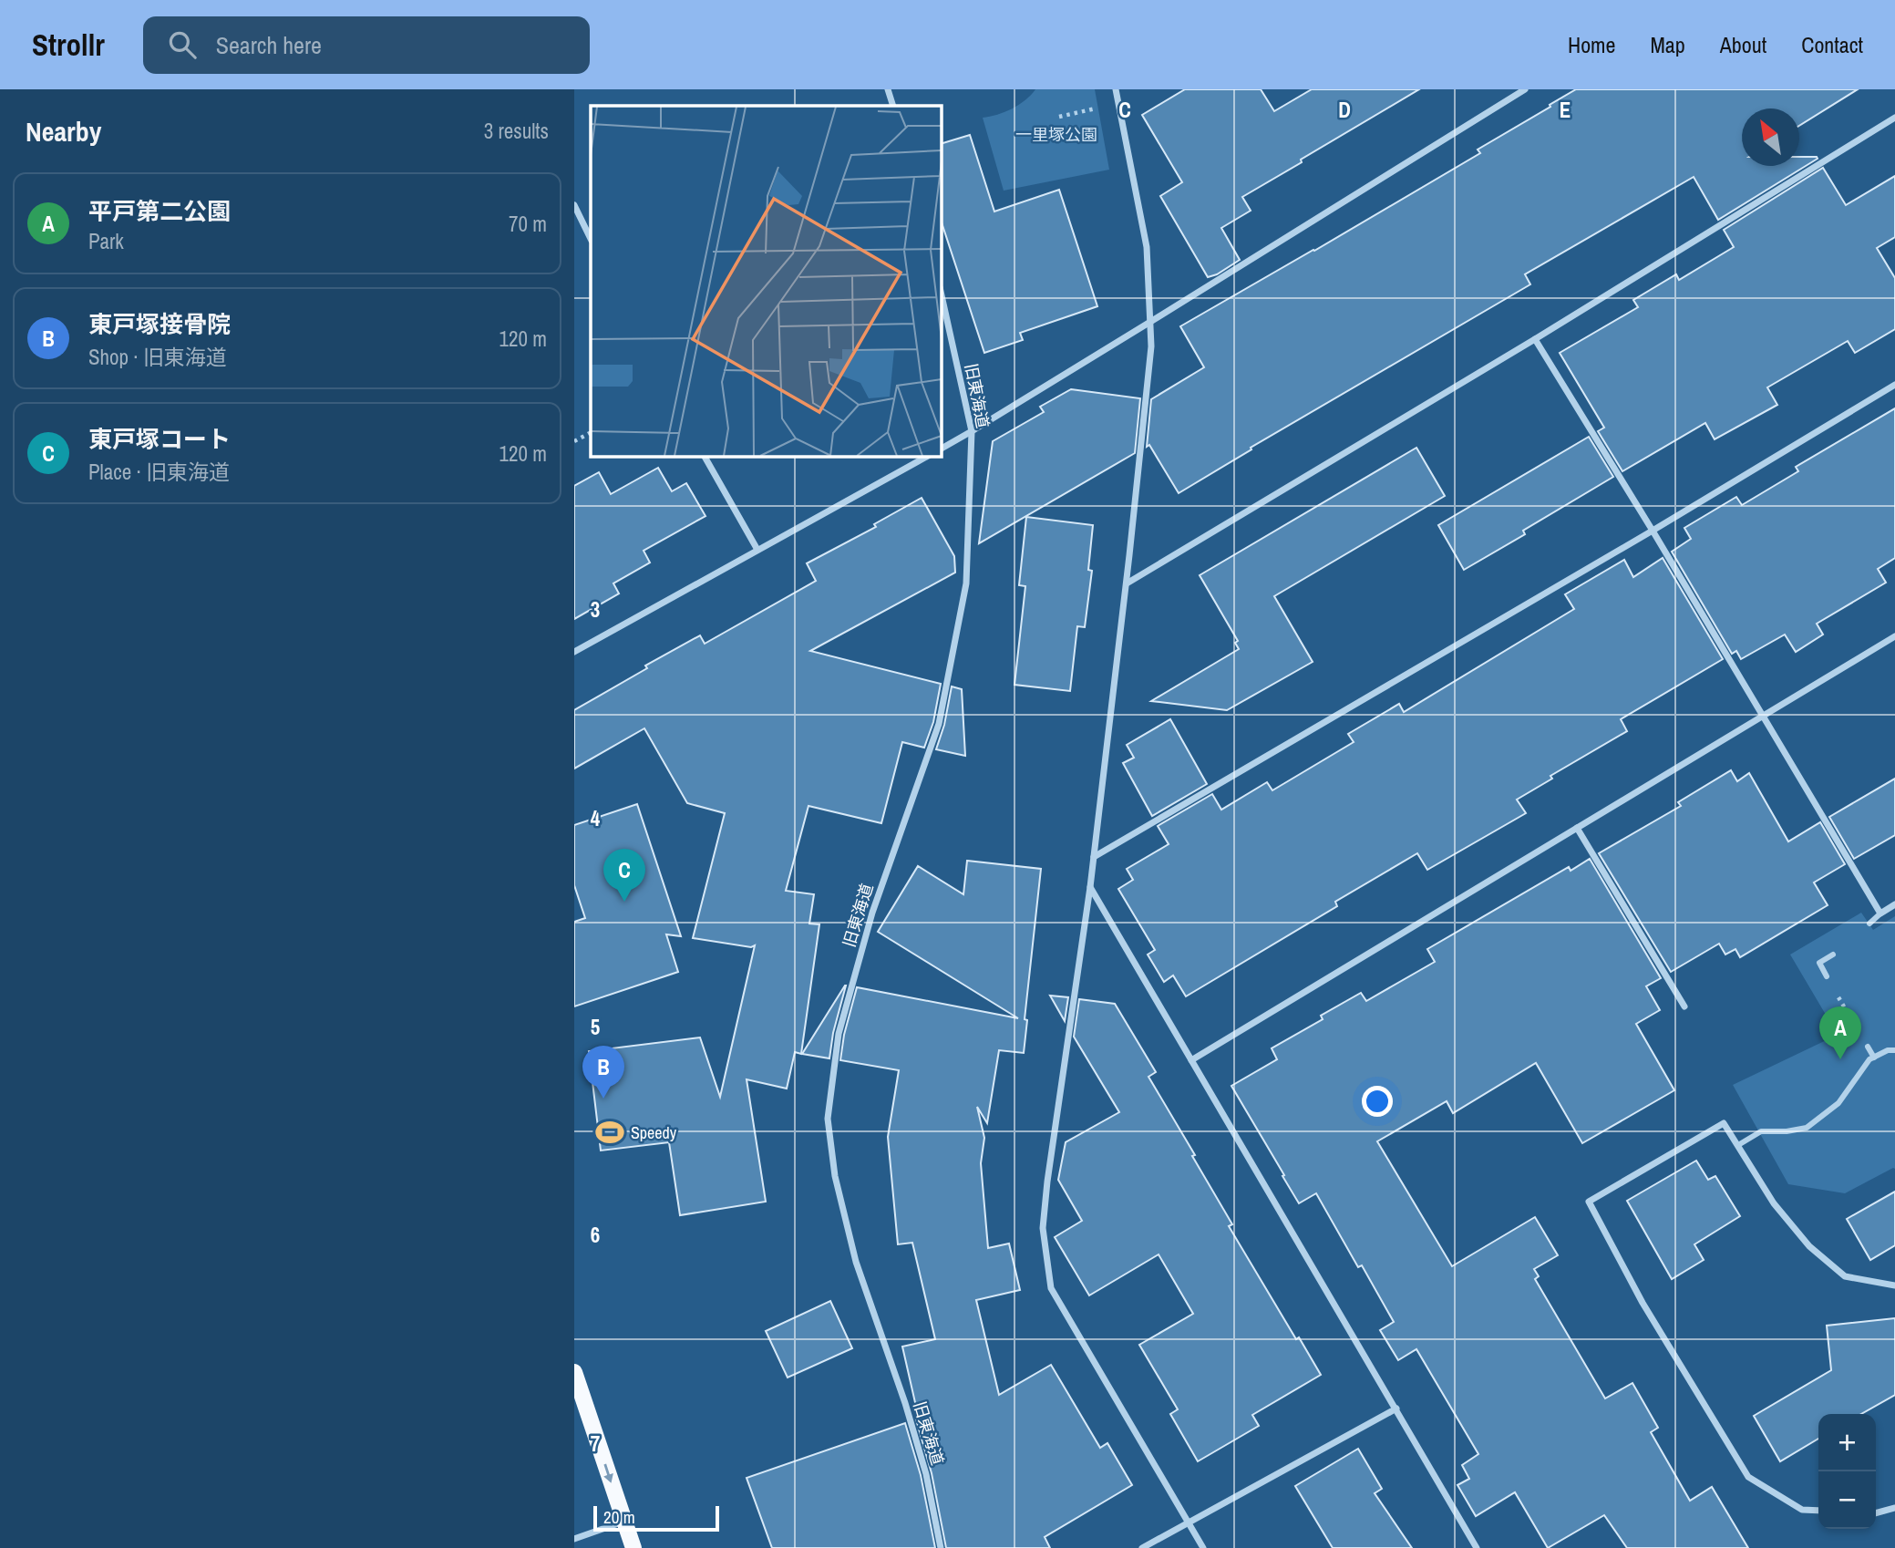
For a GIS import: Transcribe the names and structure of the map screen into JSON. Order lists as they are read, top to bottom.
{
  "streets": {
    "street": ["旧東海道"]
  },
  "parks": ["一里塚公園"],
  "places": {
    "sports": ["Speedy"]
  },
  "scale_bar": "20 m",
  "north": "top left",
  "page": {
    "header": "Strollr",
    "search": "Search here",
    "nav": [
      "Home",
      "Map",
      "About",
      "Contact"
    ],
    "heading": ["Nearby", "3 results"],
    "list": [
      {
        "mark": "A",
        "name": "平戸第二公園",
        "note": "Park",
        "value": "70 m"
      },
      {
        "mark": "B",
        "name": "東戸塚接骨院",
        "note": "Shop · 旧東海道",
        "value": "120 m"
      },
      {
        "mark": "C",
        "name": "東戸塚コート",
        "note": "Place · 旧東海道",
        "value": "120 m"
      }
    ],
    "pins": ["C", "A", "B"],
    "map_buttons": ["+", "−"],
    "scale": "20 m"
  },
  "grid": {
    "columns": ["C", "D", "E"],
    "rows": [
      "3",
      "4",
      "5",
      "6",
      "7"
    ]
  }
}
